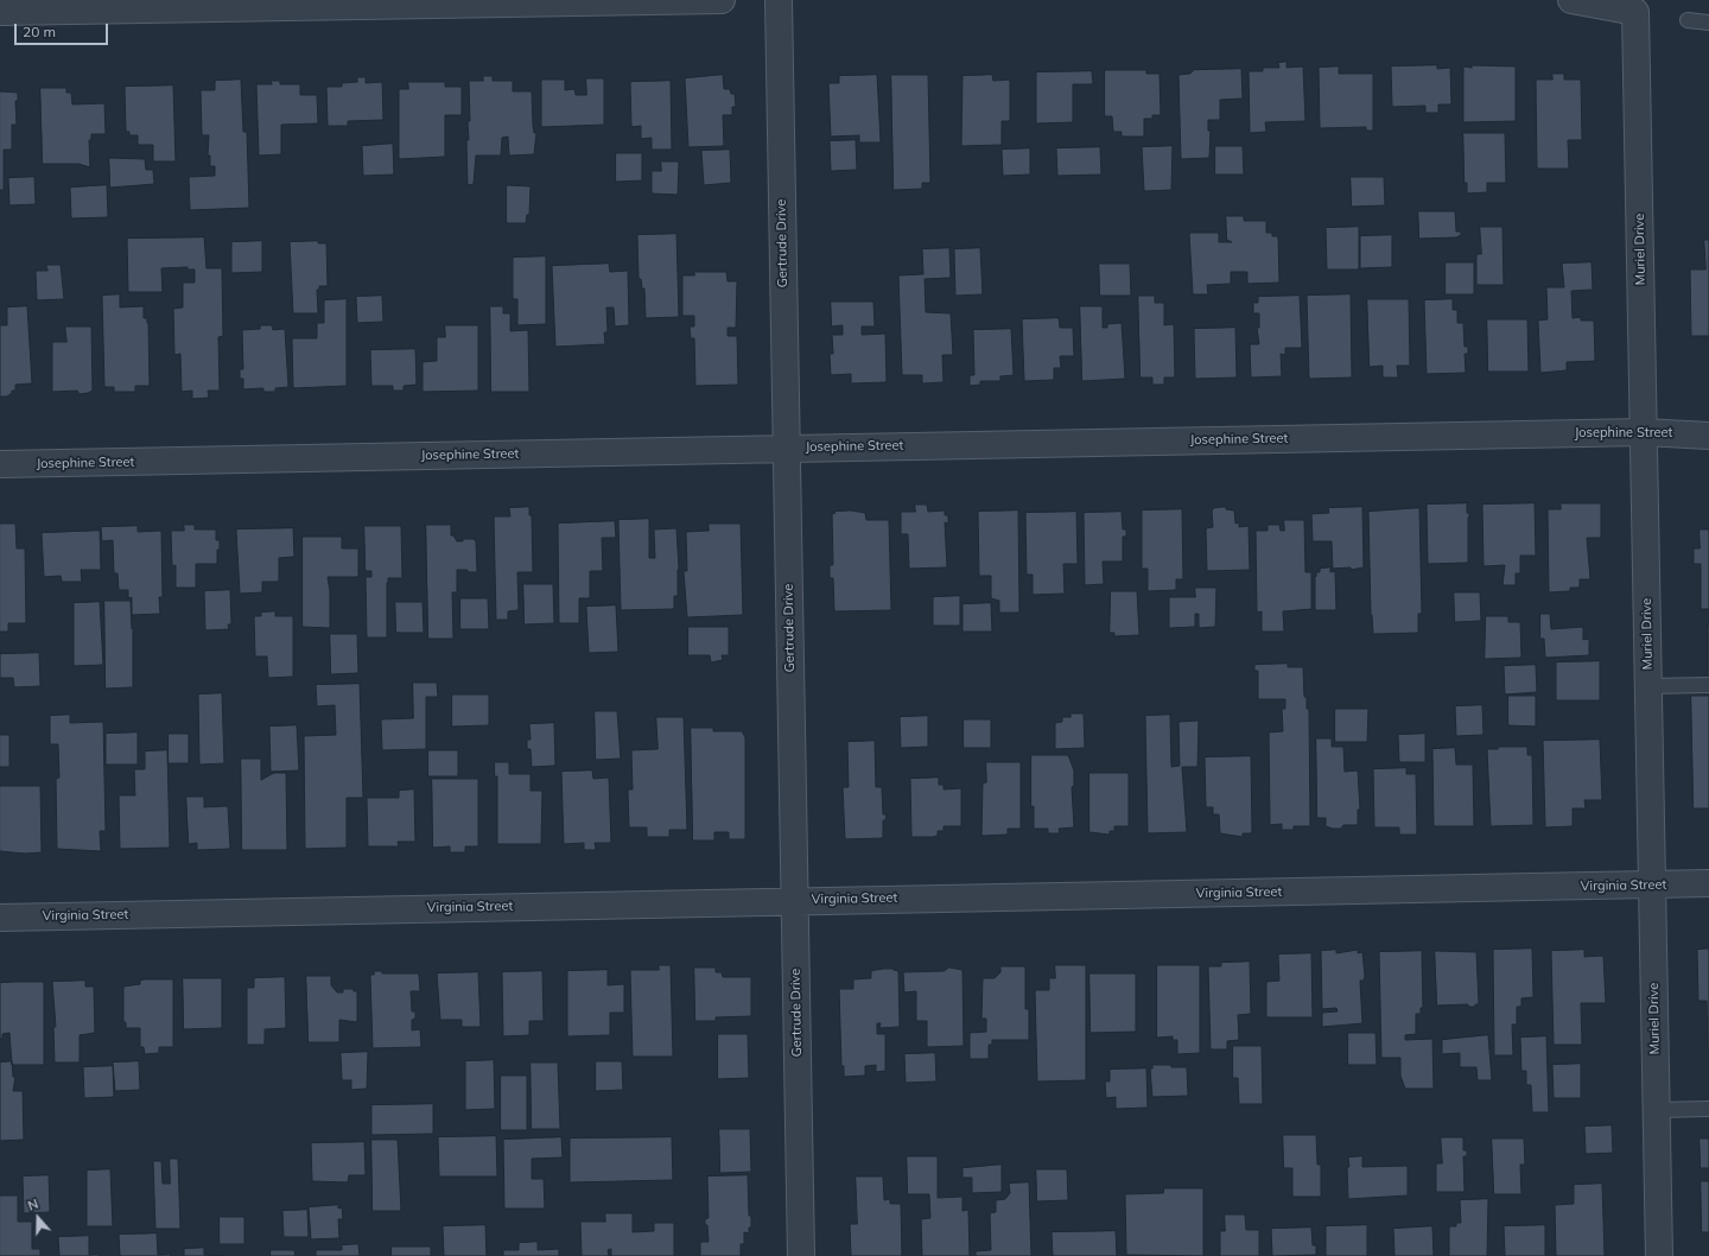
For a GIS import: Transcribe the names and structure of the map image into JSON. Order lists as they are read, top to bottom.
{
  "streets": {
    "street": [
      "Gertrude Drive",
      "Muriel Drive",
      "Josephine Street",
      "Virginia Street"
    ]
  },
  "crossings": [
    ["Gertrude Drive", "Josephine Street"],
    ["Gertrude Drive", "Virginia Street"],
    ["Muriel Drive", "Josephine Street"],
    ["Muriel Drive", "Virginia Street"]
  ],
  "scale_bar": "20 m",
  "north": "top"
}
